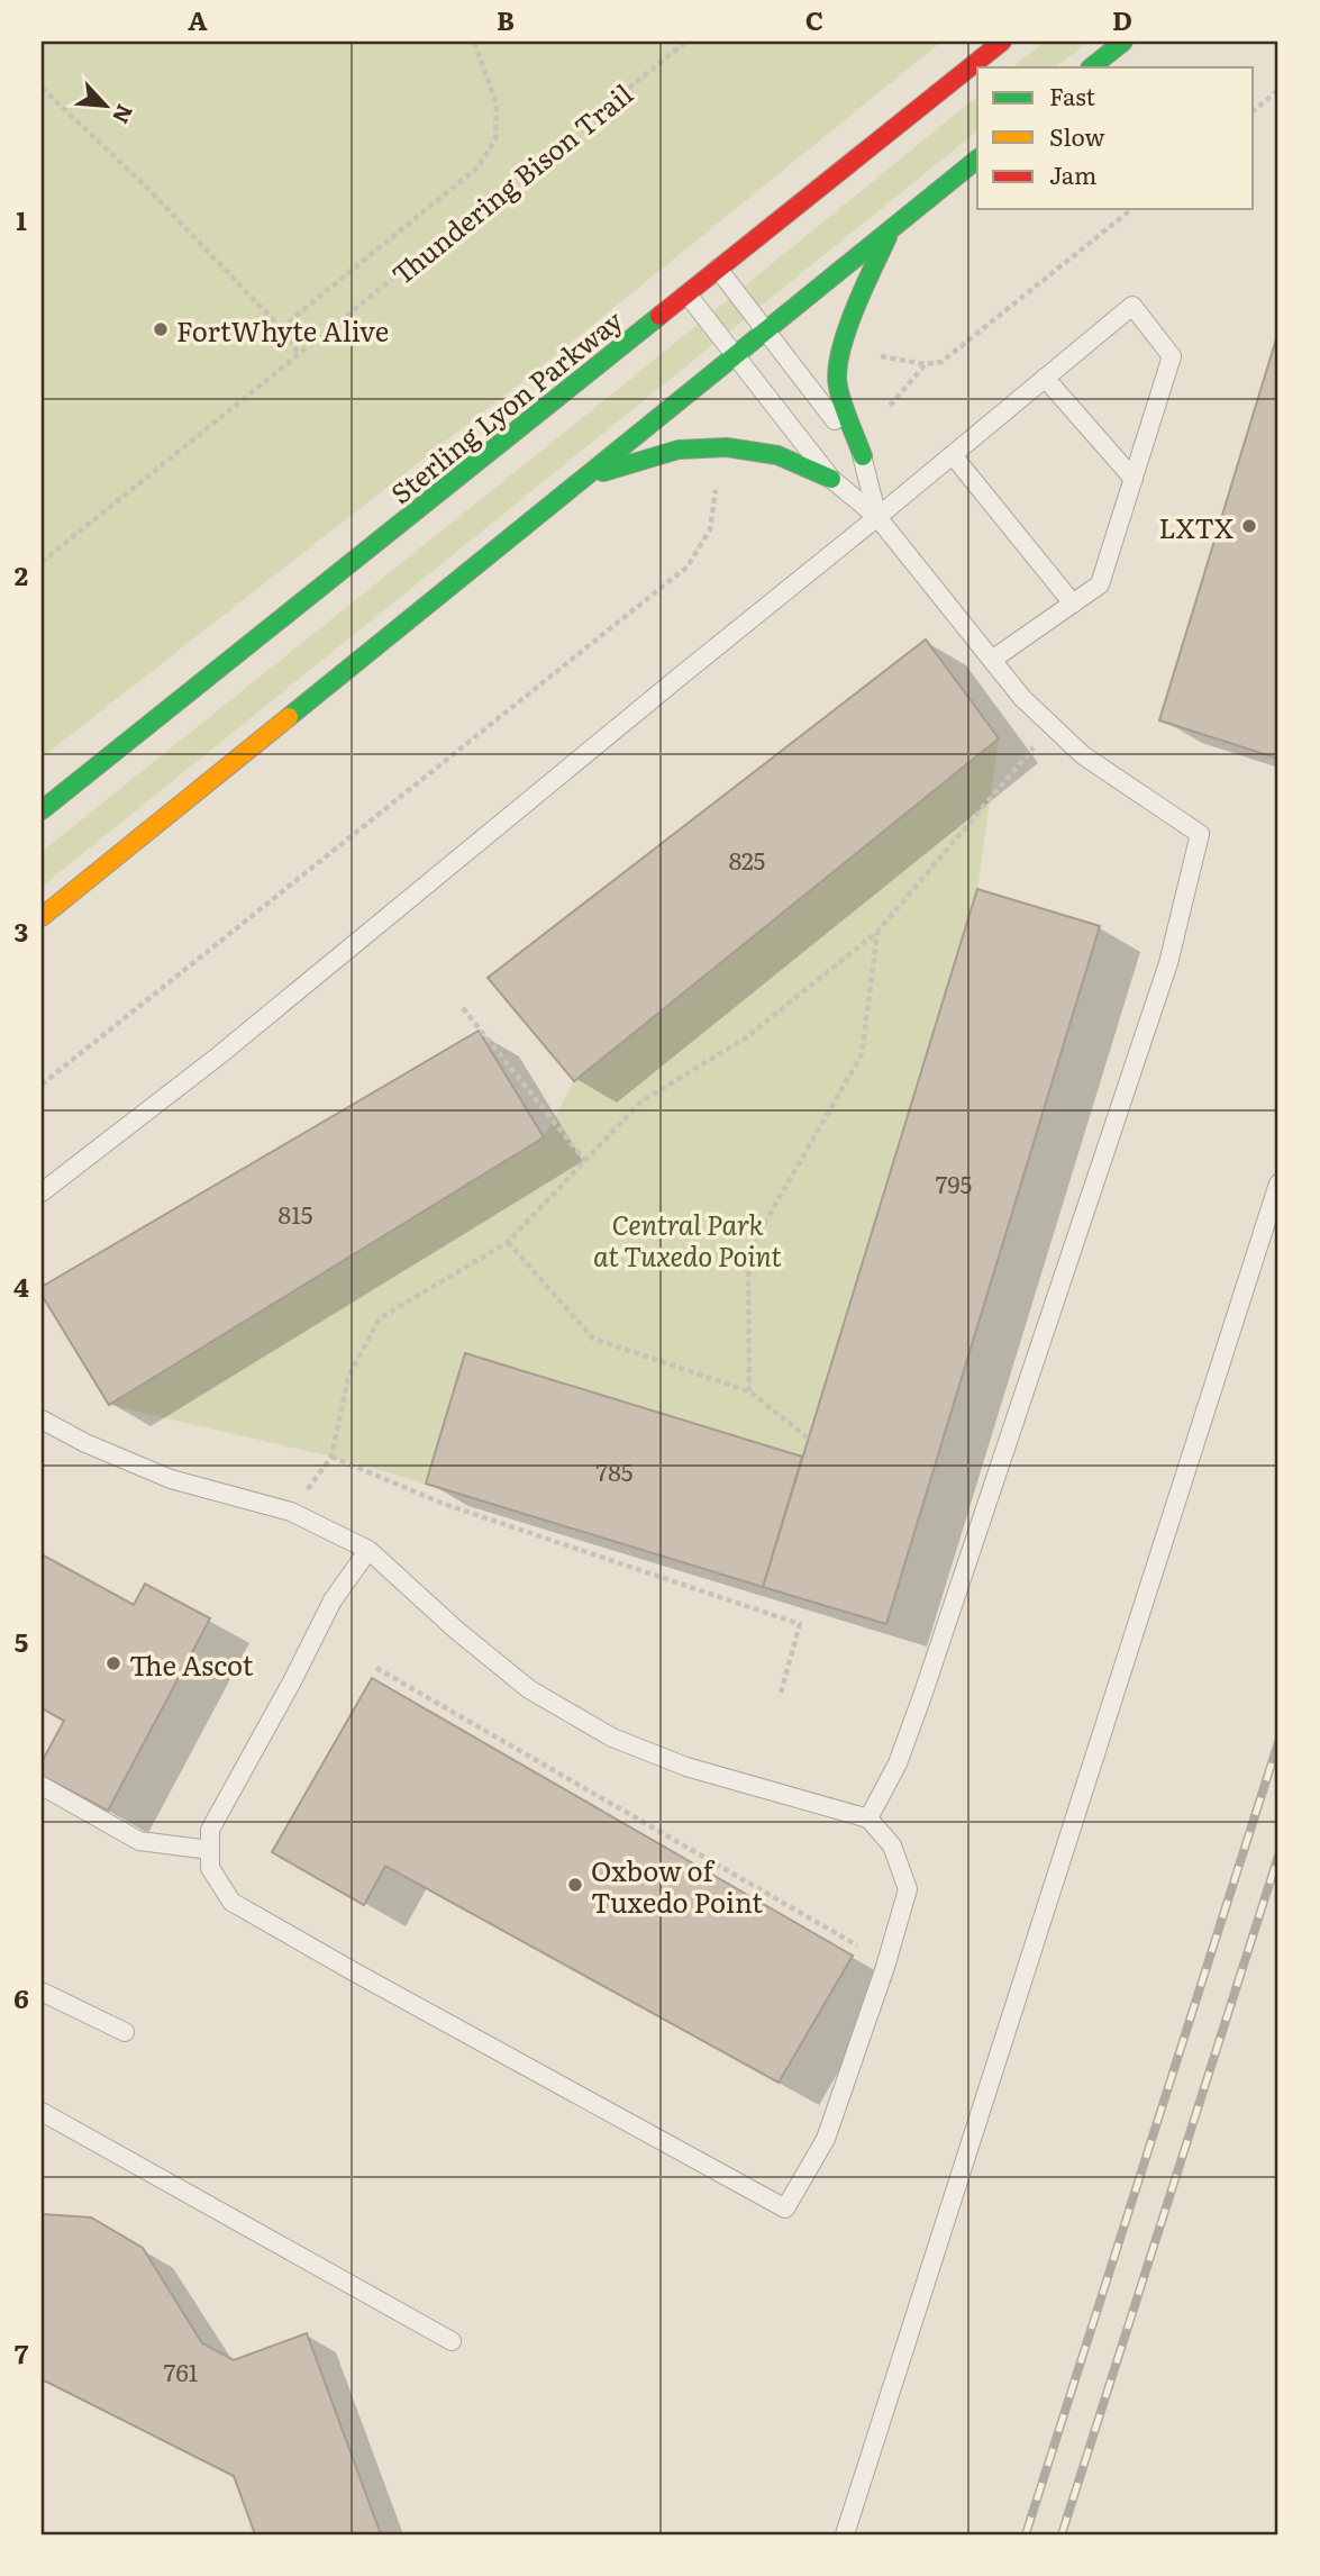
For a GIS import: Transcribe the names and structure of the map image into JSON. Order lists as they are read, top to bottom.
{
  "streets": {
    "main road": ["Sterling Lyon Parkway"],
    "path": ["Thundering Bison Trail"]
  },
  "parks": ["Central Park at Tuxedo Point"],
  "places": [
    "FortWhyte Alive",
    "LXTX",
    "The Ascot",
    "Oxbow of Tuxedo Point"
  ],
  "house_numbers": [
    "825",
    "795",
    "815",
    "785",
    "761"
  ],
  "legend": ["Fast", "Slow", "Jam"],
  "north": "bottom right",
  "grid": {
    "columns": [
      "A",
      "B",
      "C",
      "D"
    ],
    "rows": [
      "1",
      "2",
      "3",
      "4",
      "5",
      "6",
      "7"
    ]
  }
}
